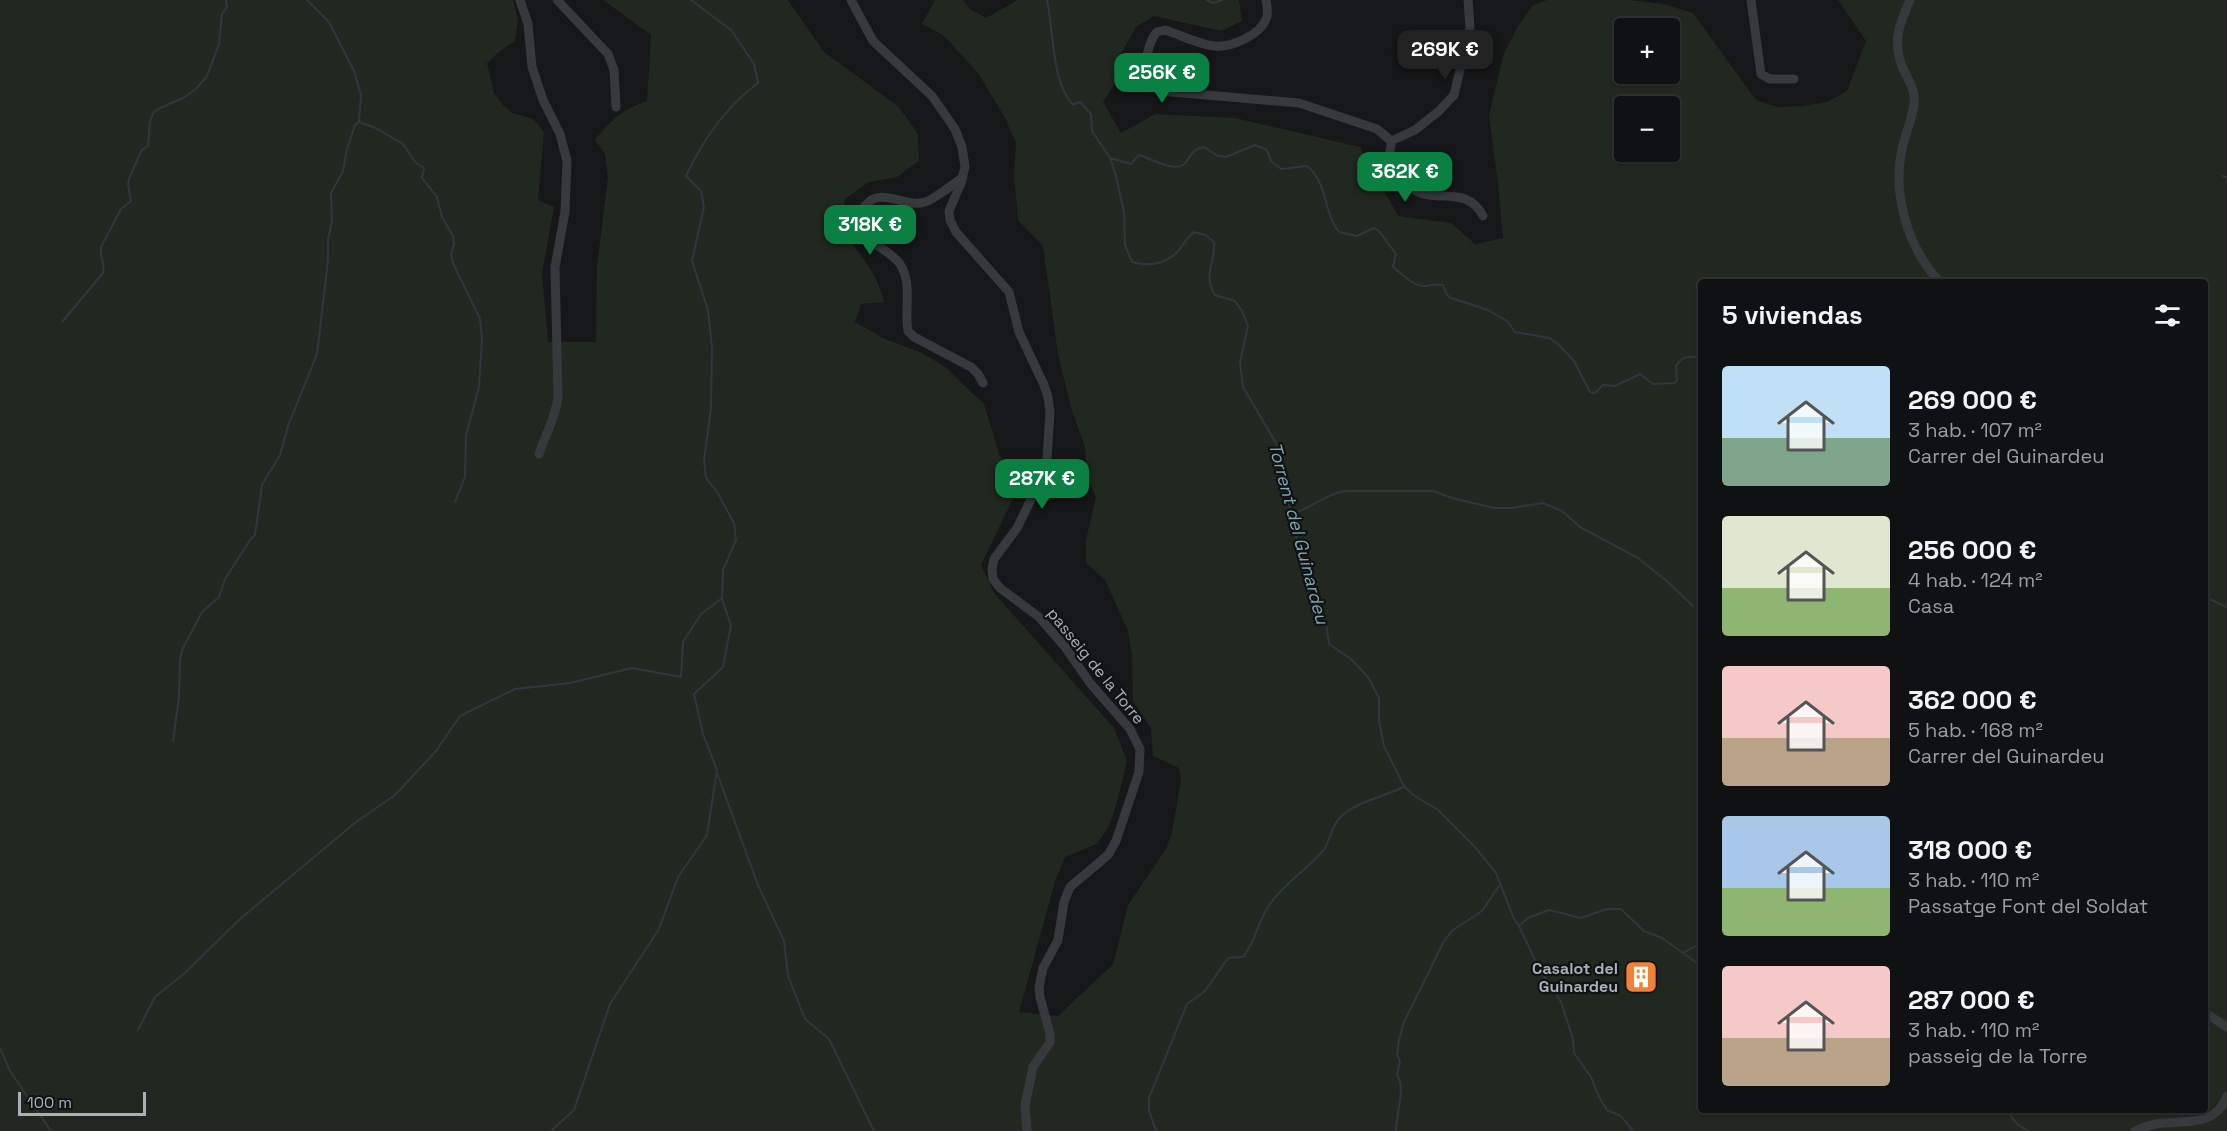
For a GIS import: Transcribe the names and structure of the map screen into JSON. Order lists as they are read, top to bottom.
{
  "streets": {
    "street": ["passeig de la Torre"]
  },
  "water": ["Torrent del Guinardeu"],
  "places": {
    "building": ["Casalot del Guinardeu"]
  },
  "scale_bar": "100 m",
  "page": {
    "map_buttons": ["+", "−"],
    "price": [
      "269K €",
      "256K €",
      "362K €",
      "318K €",
      "287K €"
    ],
    "heading": "5 viviendas",
    "list": [
      {
        "name": "269 000 €",
        "note": "3 hab. · 107 m² · Carrer del Guinardeu"
      },
      {
        "name": "256 000 €",
        "note": "4 hab. · 124 m² · Casa"
      },
      {
        "name": "362 000 €",
        "note": "5 hab. · 168 m² · Carrer del Guinardeu"
      },
      {
        "name": "318 000 €",
        "note": "3 hab. · 110 m² · Passatge Font del Soldat"
      },
      {
        "name": "287 000 €",
        "note": "3 hab. · 110 m² · passeig de la Torre"
      }
    ],
    "scale": "100 m"
  }
}
